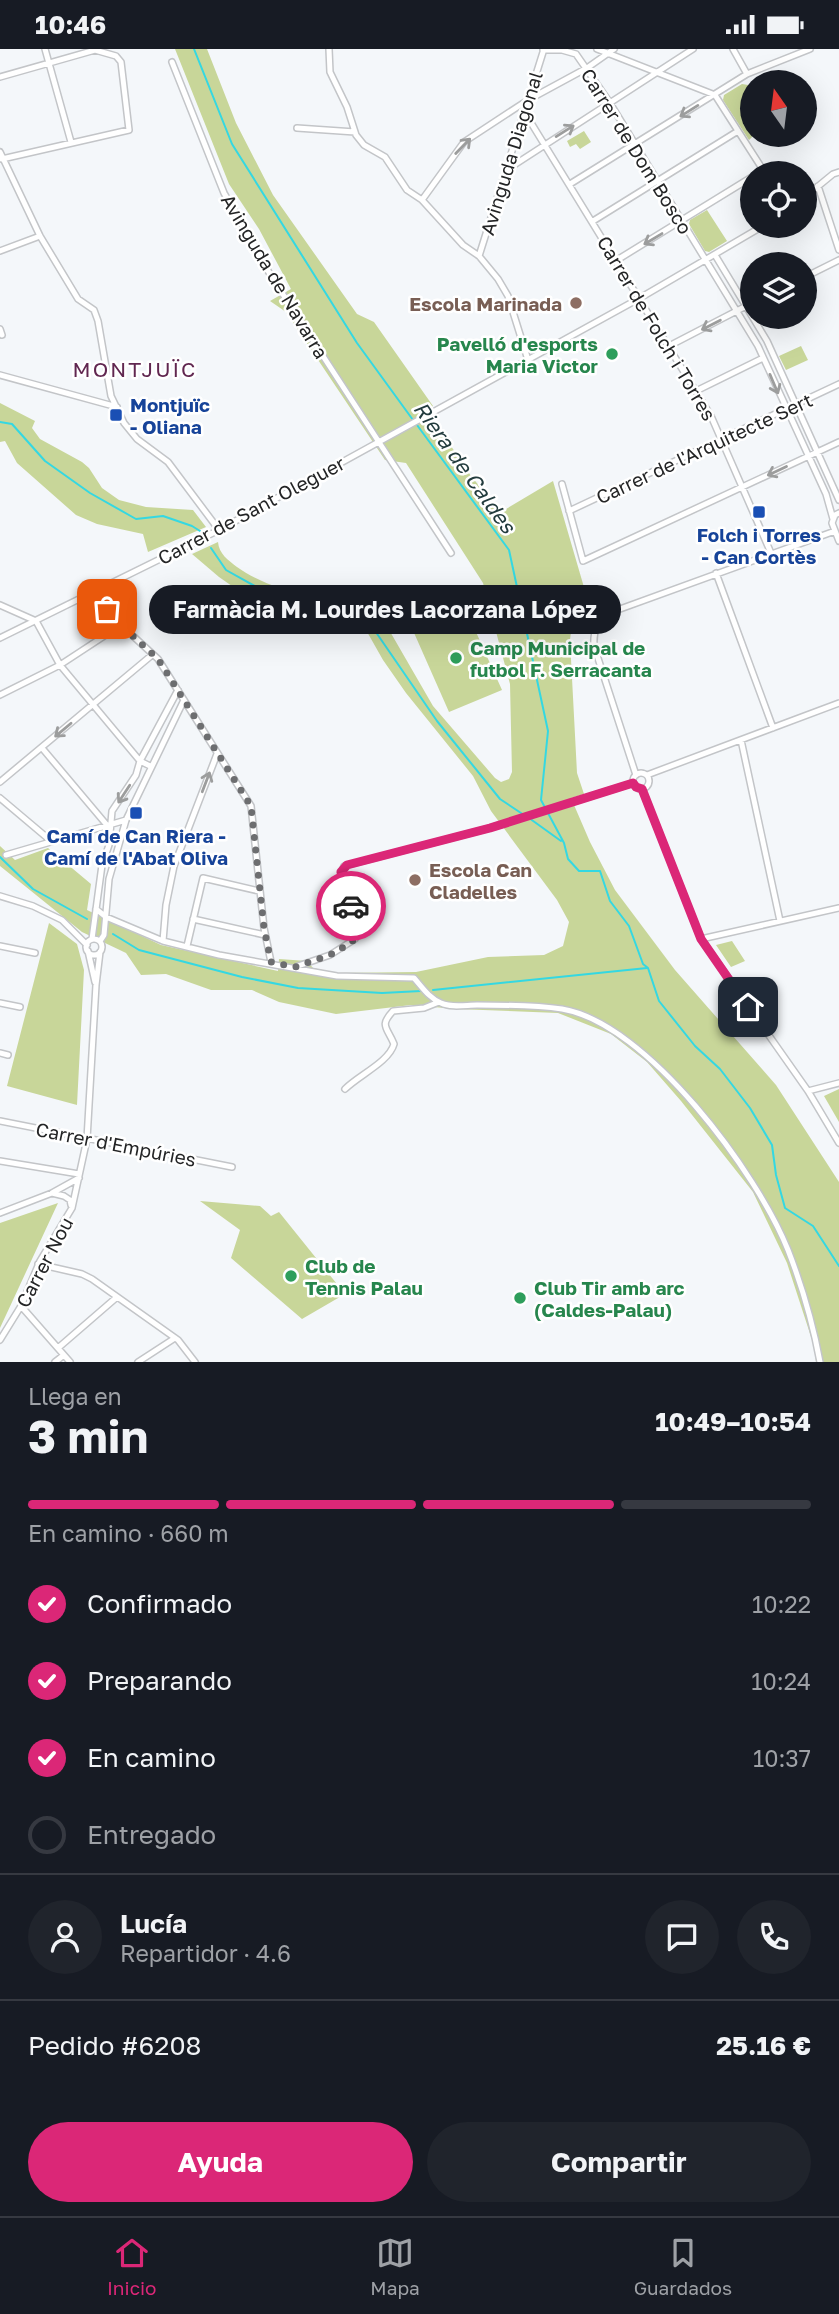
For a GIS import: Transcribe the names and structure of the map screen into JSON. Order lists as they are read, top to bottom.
{
  "streets": {
    "street": [
      "Carrer de Dom Bosco",
      "Avinguda Diagonal",
      "Avinguda de Navarra",
      "Carrer de Folch i Torres",
      "Carrer de l'Arquitecte Sert",
      "Carrer de Sant Oleguer",
      "Carrer d'Empúries",
      "Carrer Nou"
    ]
  },
  "crossings": [
    ["Carrer de Dom Bosco", "Carrer de l'Arquitecte Sert"],
    ["Carrer de Dom Bosco", "Carrer de Sant Oleguer"],
    ["Avinguda Diagonal", "Carrer de Folch i Torres"],
    ["Avinguda de Navarra", "Carrer de Sant Oleguer"],
    ["Carrer de Folch i Torres", "Carrer de l'Arquitecte Sert"],
    ["Carrer de Folch i Torres", "Carrer de Sant Oleguer"],
    ["Carrer d'Empúries", "Carrer Nou"]
  ],
  "districts": ["MONTJUÏC"],
  "water": ["Riera de Caldes"],
  "places": {
    "other": [
      "Escola Marinada",
      "Pavelló d'esports Maria Victor",
      "Farmàcia M. Lourdes Lacorzana López",
      "Camp Municipal de futbol F. Serracanta",
      "Escola Can Cladelles",
      "Club de Tennis Palau",
      "Club Tir amb arc (Caldes-Palau)"
    ],
    "transit": ["Montjuïc - Oliana", "Folch i Torres - Can Cortès", "Camí de Can Riera - Camí de l'Abat Oliva"]
  },
  "north": "top",
  "page": {
    "status": "10:46",
    "bubble": "Farmàcia M. Lourdes Lacorzana López",
    "heading": ["3 min", "Llega en", "10:49–10:54"],
    "panel": [
      "Lucía",
      "Repartidor · 4.6",
      "Pedido #6208",
      "25.16 €"
    ],
    "bar": "En camino · 660 m",
    "list": [
      ["Confirmado", "10:22"],
      ["Preparando", "10:24"],
      ["En camino", "10:37"],
      "Entregado"
    ],
    "buttons": ["Ayuda", "Compartir"],
    "tabs": ["Inicio", "Mapa", "Guardados"]
  }
}
